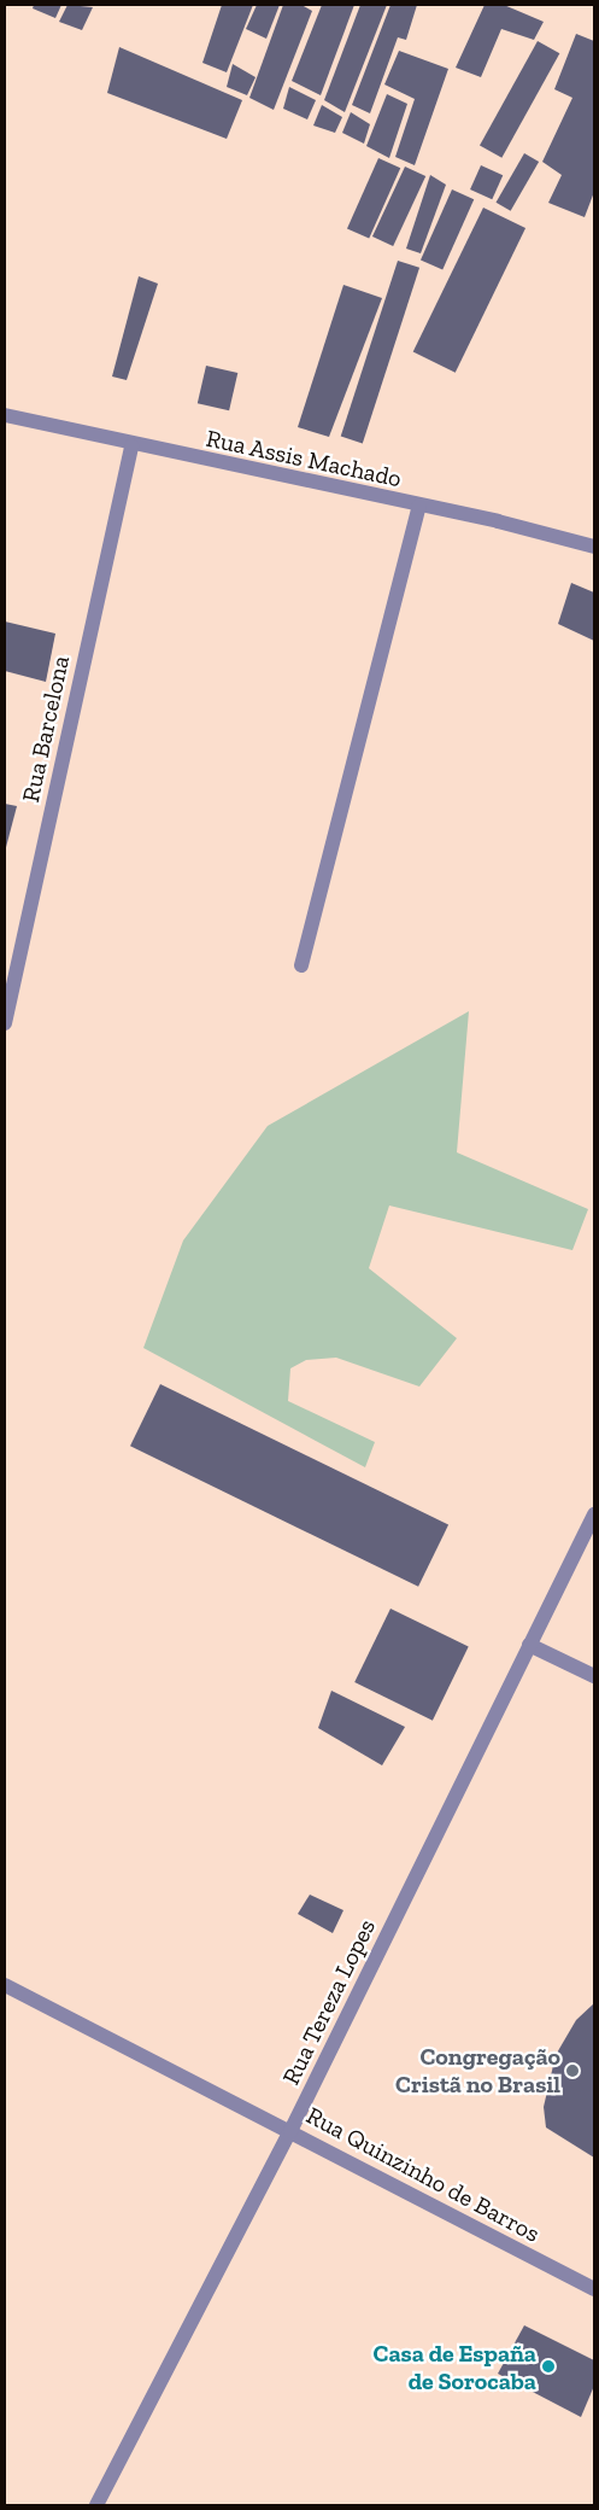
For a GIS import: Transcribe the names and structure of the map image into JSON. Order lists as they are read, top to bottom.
{
  "streets": {
    "street": [
      "Rua Assis Machado",
      "Rua Barcelona",
      "Rua Tereza Lopes",
      "Rua Quinzinho de Barros"
    ]
  },
  "crossings": [
    ["Rua Assis Machado", "Rua Barcelona"],
    ["Rua Tereza Lopes", "Rua Quinzinho de Barros"]
  ],
  "places": ["Congregação Cristã no Brasil", "Casa de España de Sorocaba"]
}
